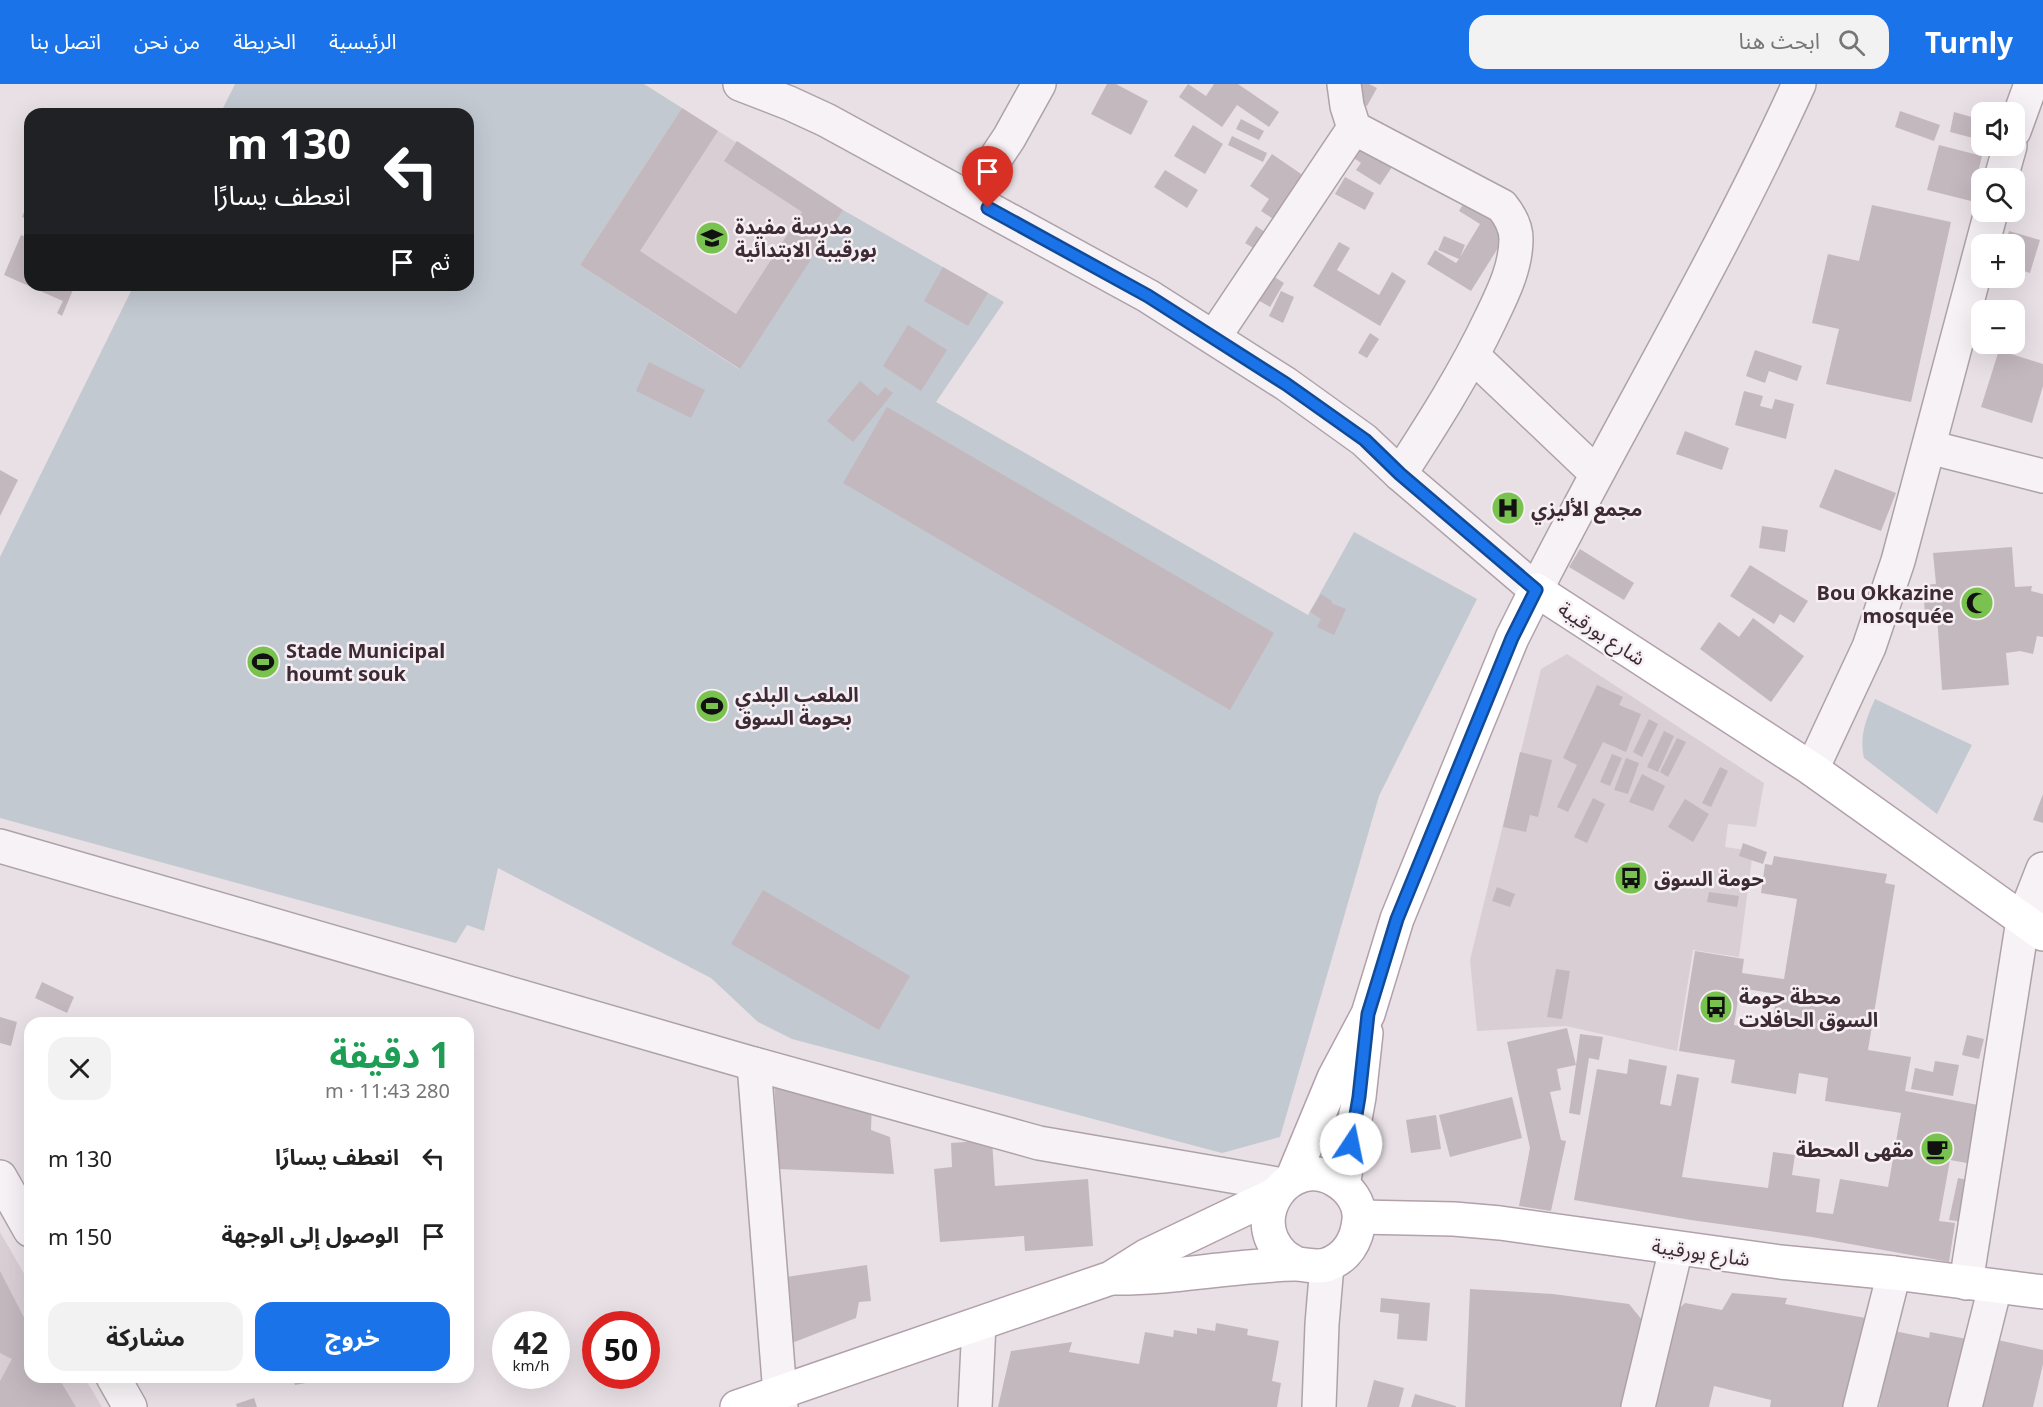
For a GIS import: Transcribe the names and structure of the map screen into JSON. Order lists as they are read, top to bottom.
{
  "streets": {
    "main road": ["شارع بورقيبة"]
  },
  "places": {
    "school or university": ["مدرسة مفيدة بورقيبة الابتدائية"],
    "hospital": ["مجمع الأليزي"],
    "mosque": ["Bou Okkazine mosquée"],
    "sports": ["Stade Municipal houmt souk", "الملعب البلدي بحومة السوق"],
    "bus stop": ["حومة السوق", "محطة حومة السوق الحافلات"],
    "cafe": ["مقهى المحطة"]
  },
  "page": {
    "header": "Turnly",
    "search": "ابحث هنا",
    "nav": [
      "الرئيسية",
      "الخريطة",
      "من نحن",
      "اتصل بنا"
    ],
    "map_buttons": ["+", "−"],
    "turn": ["130 m", "انعطف يسارًا"],
    "then": "ثم",
    "heading": ["1 دقيقة", "280 m · 11:43"],
    "list": [
      {
        "name": "انعطف يسارًا",
        "value": "130 m"
      },
      {
        "name": "الوصول إلى الوجهة",
        "value": "150 m"
      }
    ],
    "buttons": ["خروج", "مشاركة"],
    "speed": "42 km/h",
    "limit": "50"
  }
}
